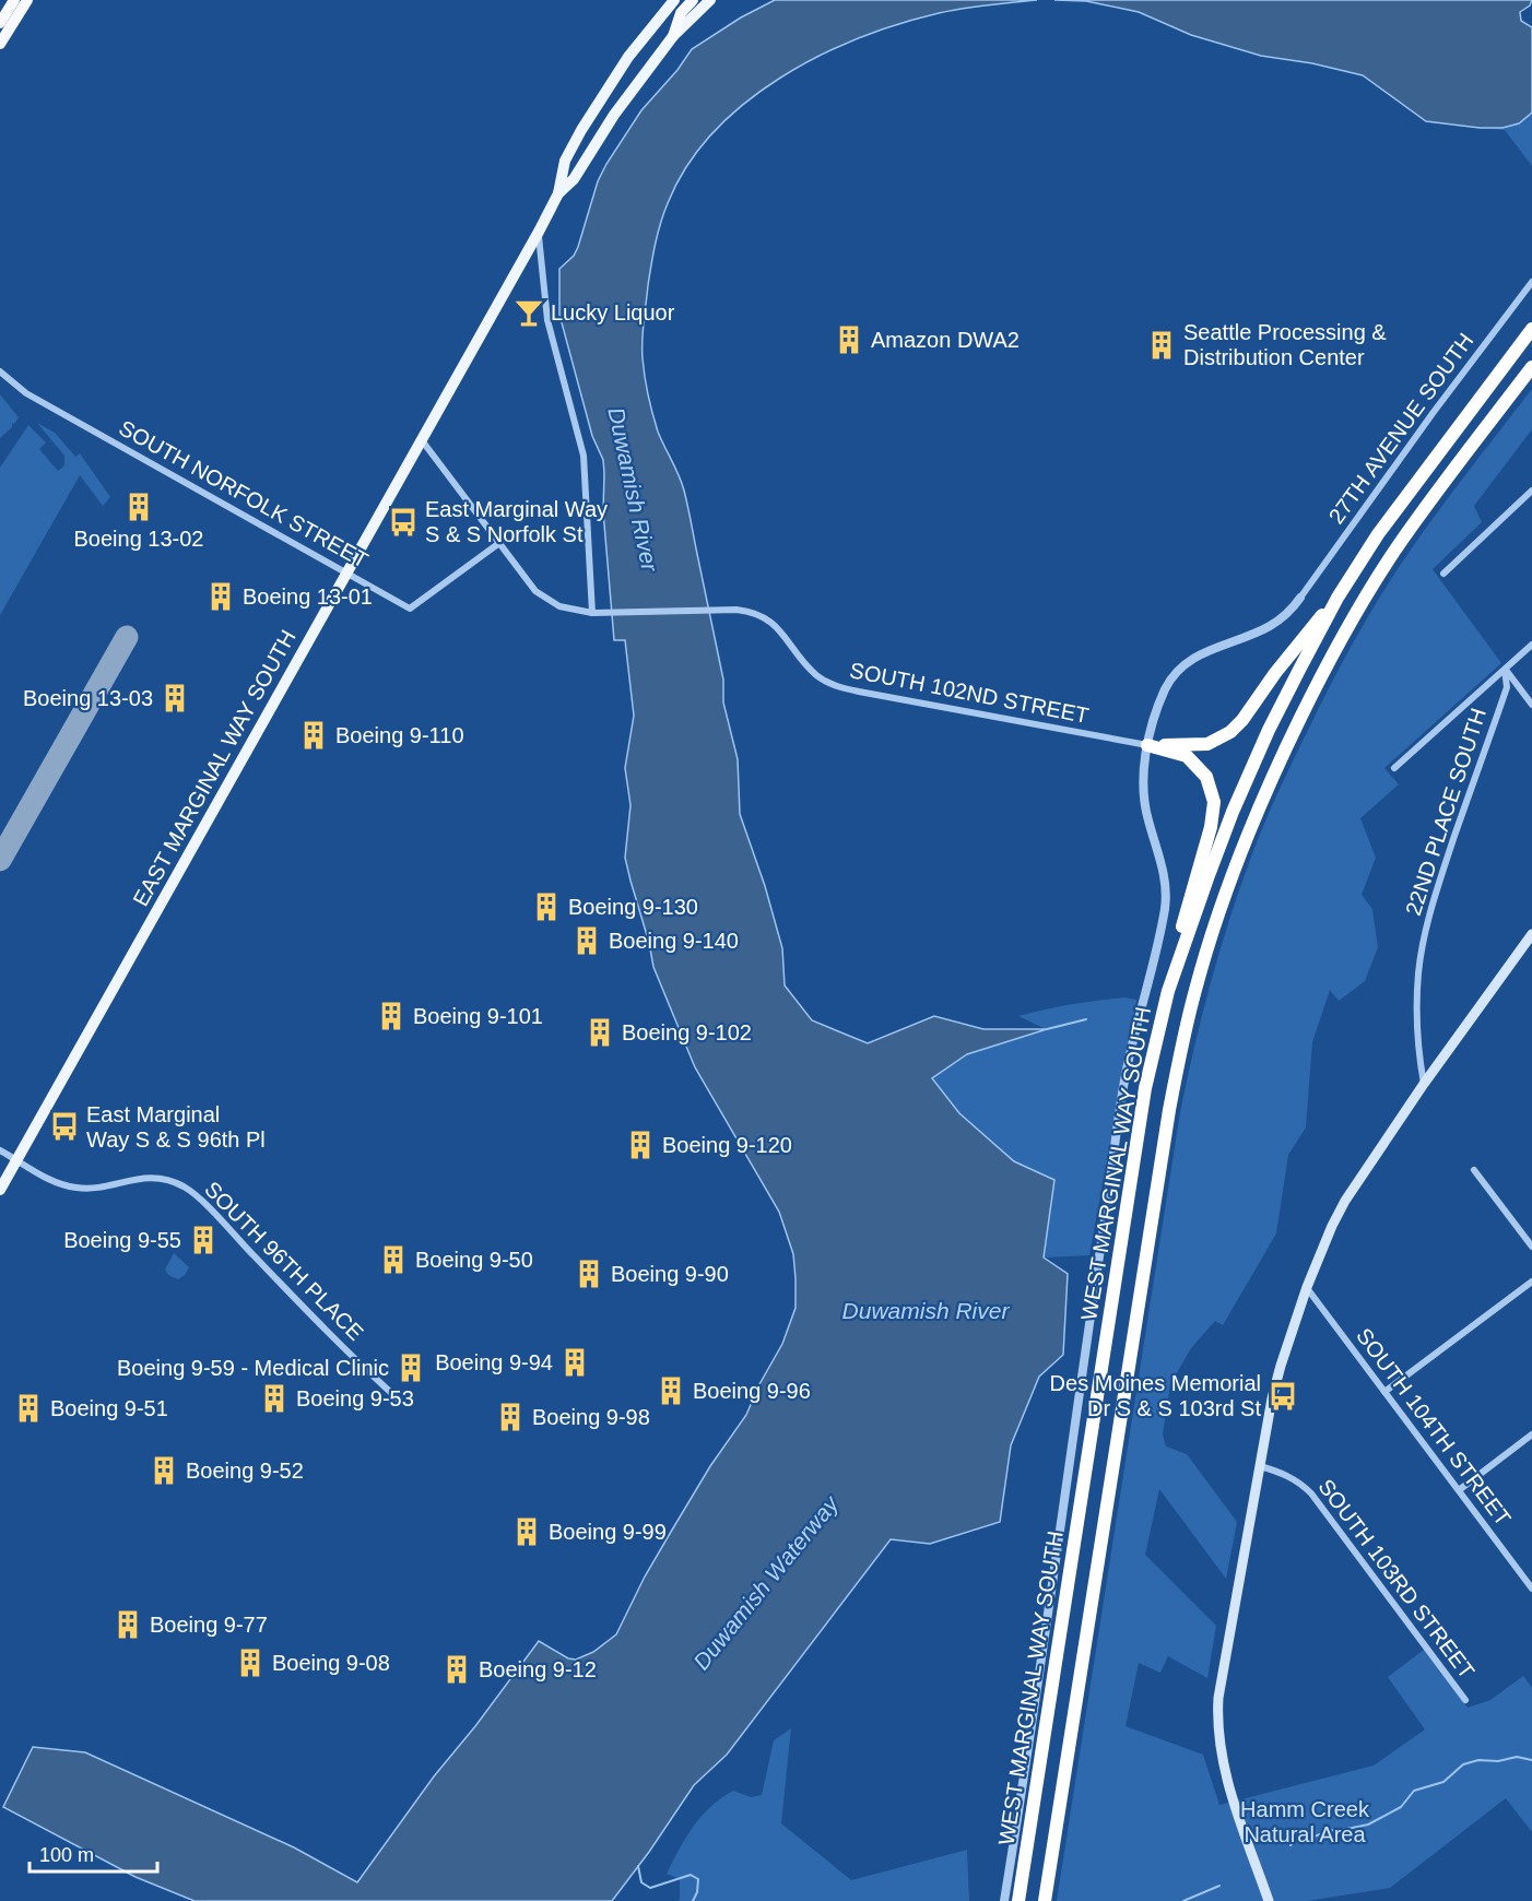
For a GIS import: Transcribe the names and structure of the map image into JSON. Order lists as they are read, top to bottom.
{
  "streets": {
    "highway": ["WEST MARGINAL WAY SOUTH"],
    "main road": ["EAST MARGINAL WAY SOUTH"],
    "street": [
      "27TH AVENUE SOUTH",
      "SOUTH NORFOLK STREET",
      "SOUTH 102ND STREET",
      "22ND PLACE SOUTH",
      "SOUTH 96TH PLACE",
      "SOUTH 104TH STREET",
      "SOUTH 103RD STREET"
    ]
  },
  "crossings": [
    ["SOUTH NORFOLK STREET", "SOUTH 102ND STREET"],
    ["SOUTH NORFOLK STREET", "EAST MARGINAL WAY SOUTH"],
    ["SOUTH 102ND STREET", "EAST MARGINAL WAY SOUTH"],
    ["EAST MARGINAL WAY SOUTH", "SOUTH 96TH PLACE"]
  ],
  "water": ["Duwamish River", "Duwamish Waterway"],
  "parks": ["Hamm Creek Natural Area"],
  "places": {
    "bar": ["Lucky Liquor"],
    "building": [
      "Amazon DWA2",
      "Seattle Processing & Distribution Center",
      "Boeing 13-02",
      "Boeing 13-01",
      "Boeing 13-03",
      "Boeing 9-110",
      "Boeing 9-130",
      "Boeing 9-140",
      "Boeing 9-101",
      "Boeing 9-102",
      "Boeing 9-120",
      "Boeing 9-55",
      "Boeing 9-50",
      "Boeing 9-90",
      "Boeing 9-94",
      "Boeing 9-59 - Medical Clinic",
      "Boeing 9-96",
      "Boeing 9-53",
      "Boeing 9-51",
      "Boeing 9-98",
      "Boeing 9-52",
      "Boeing 9-99",
      "Boeing 9-77",
      "Boeing 9-08",
      "Boeing 9-12"
    ],
    "bus stop": ["East Marginal Way S & S Norfolk St", "East Marginal Way S & S 96th Pl", "Des Moines Memorial Dr S & S 103rd St"]
  },
  "scale_bar": "100 m"
}
